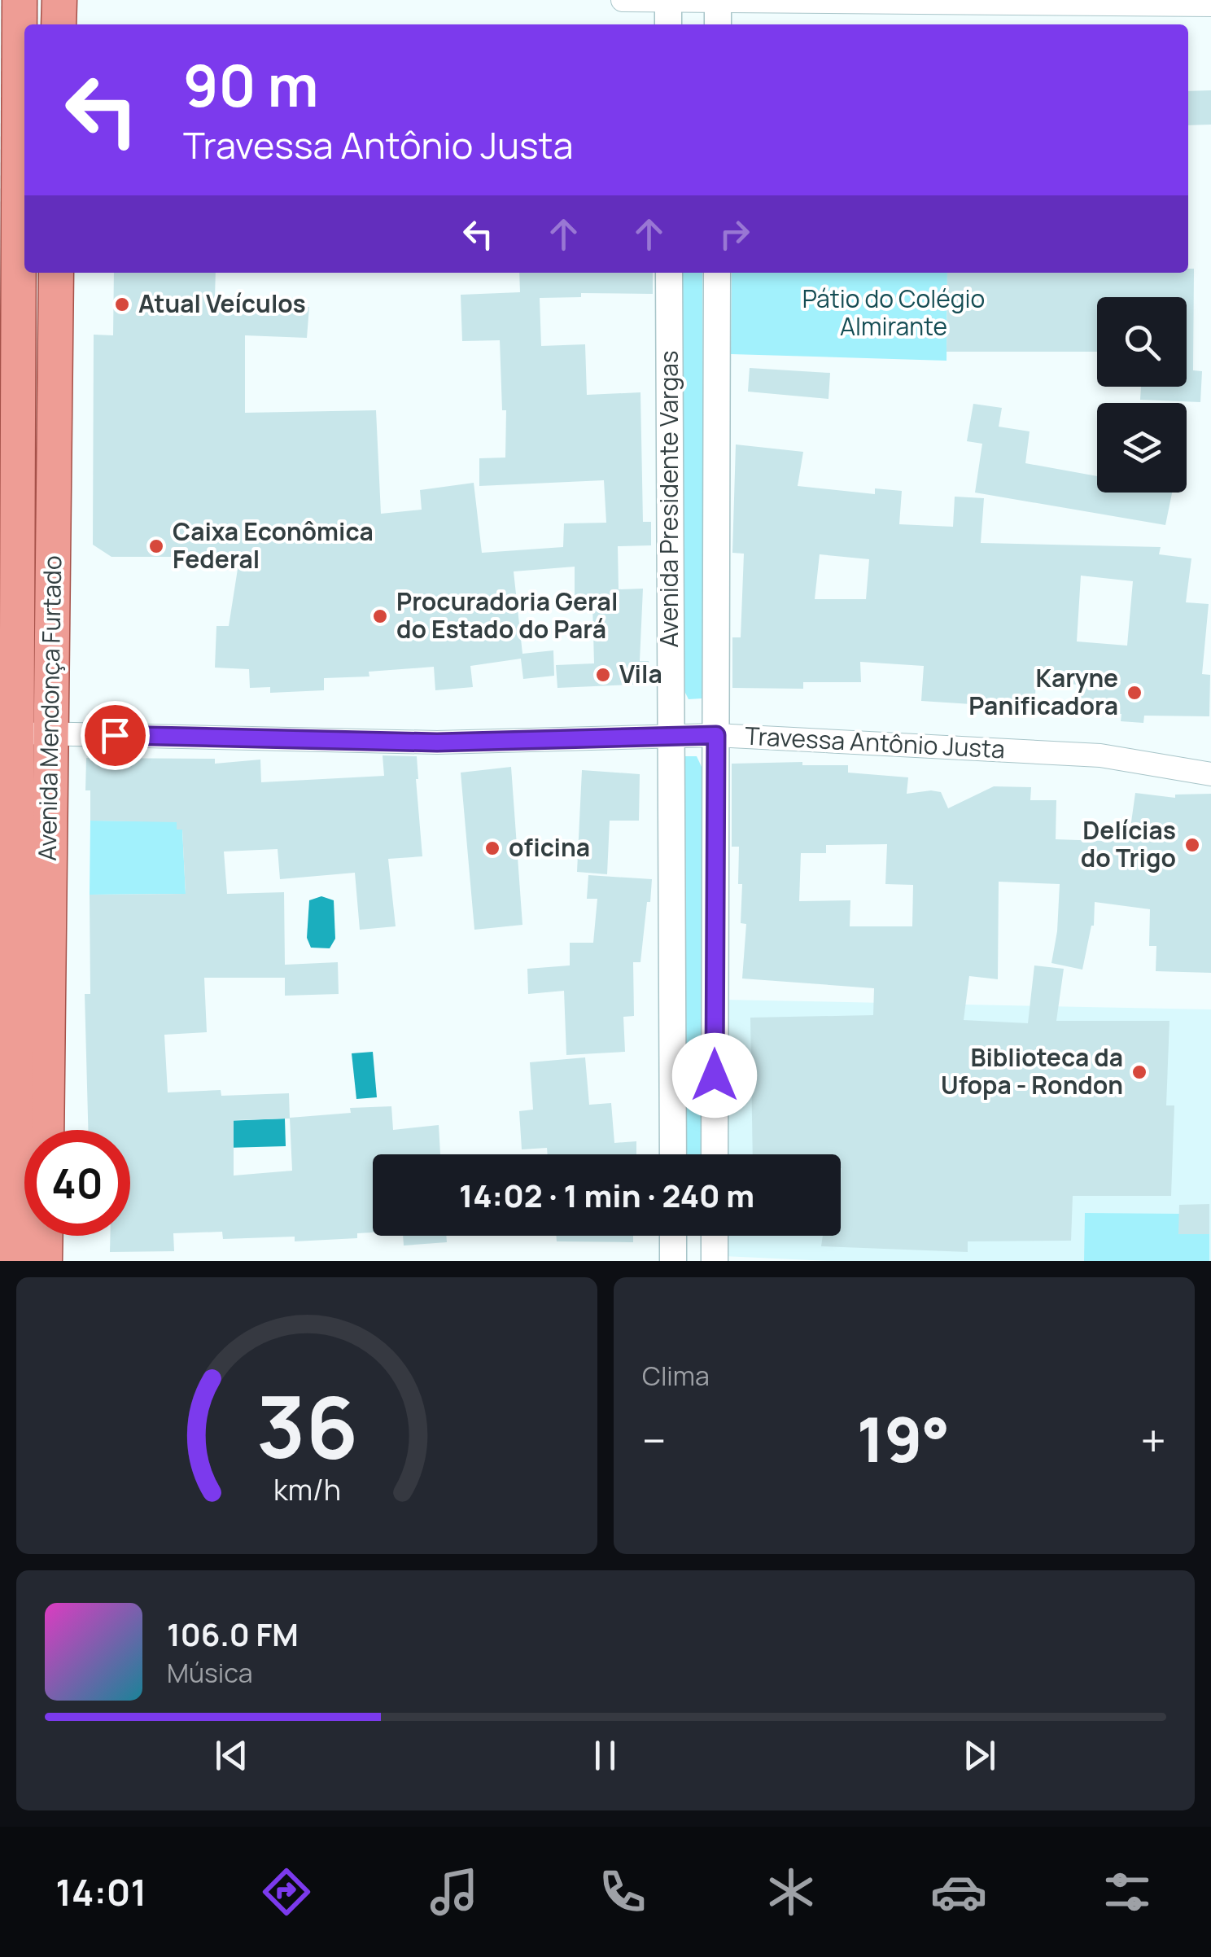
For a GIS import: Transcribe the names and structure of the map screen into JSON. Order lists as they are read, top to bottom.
{
  "streets": {
    "main road": ["Avenida Mendonça Furtado"],
    "street": ["Avenida Presidente Vargas", "Travessa Antônio Justa"]
  },
  "crossings": [
    ["Avenida Presidente Vargas", "Travessa Antônio Justa"],
    ["Avenida Mendonça Furtado", "Travessa Antônio Justa"]
  ],
  "parks": ["Pátio do Colégio Almirante"],
  "places": [
    "Atual Veículos",
    "Caixa Econômica Federal",
    "Procuradoria Geral do Estado do Pará",
    "Vila",
    "Karyne Panificadora",
    "Delícias do Trigo",
    "oficina",
    "Biblioteca da Ufopa - Rondon"
  ],
  "page": {
    "turn": ["90 m", "Travessa Antônio Justa"],
    "limit": "40",
    "trip": "14:02 · 1 min · 240 m",
    "tile": "Clima",
    "heat": ["−", "19°", "+"],
    "song": ["106.0 FM", "Música"],
    "tabs": "14:01",
    "gauge": ["36", "km/h"]
  }
}
